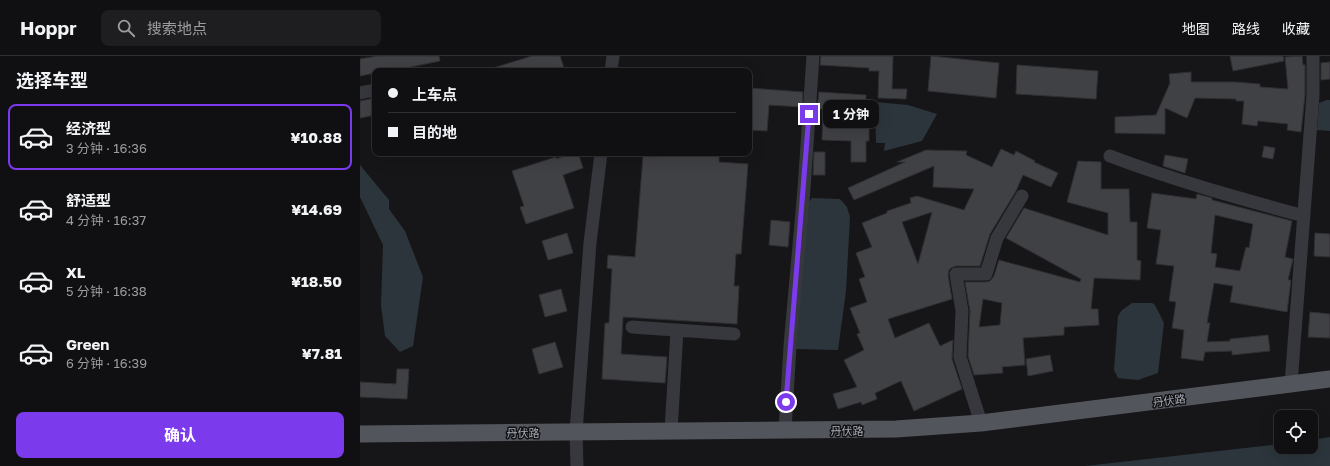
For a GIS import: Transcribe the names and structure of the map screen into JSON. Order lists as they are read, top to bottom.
{
  "streets": {
    "main road": ["丹伏路"]
  },
  "page": {
    "header": "Hoppr",
    "search": "搜索地点",
    "nav": ["地图", "路线", "收藏"],
    "heading": "选择车型",
    "banner": ["上车点", "目的地"],
    "bubble": "1 分钟",
    "list": [
      {
        "name": "经济型",
        "note": "3 分钟 · 16:36",
        "value": "¥10.88"
      },
      {
        "name": "舒适型",
        "note": "4 分钟 · 16:37",
        "value": "¥14.69"
      },
      {
        "name": "XL",
        "note": "5 分钟 · 16:38",
        "value": "¥18.50"
      },
      {
        "name": "Green",
        "note": "6 分钟 · 16:39",
        "value": "¥7.81"
      }
    ],
    "buttons": "确认"
  }
}
